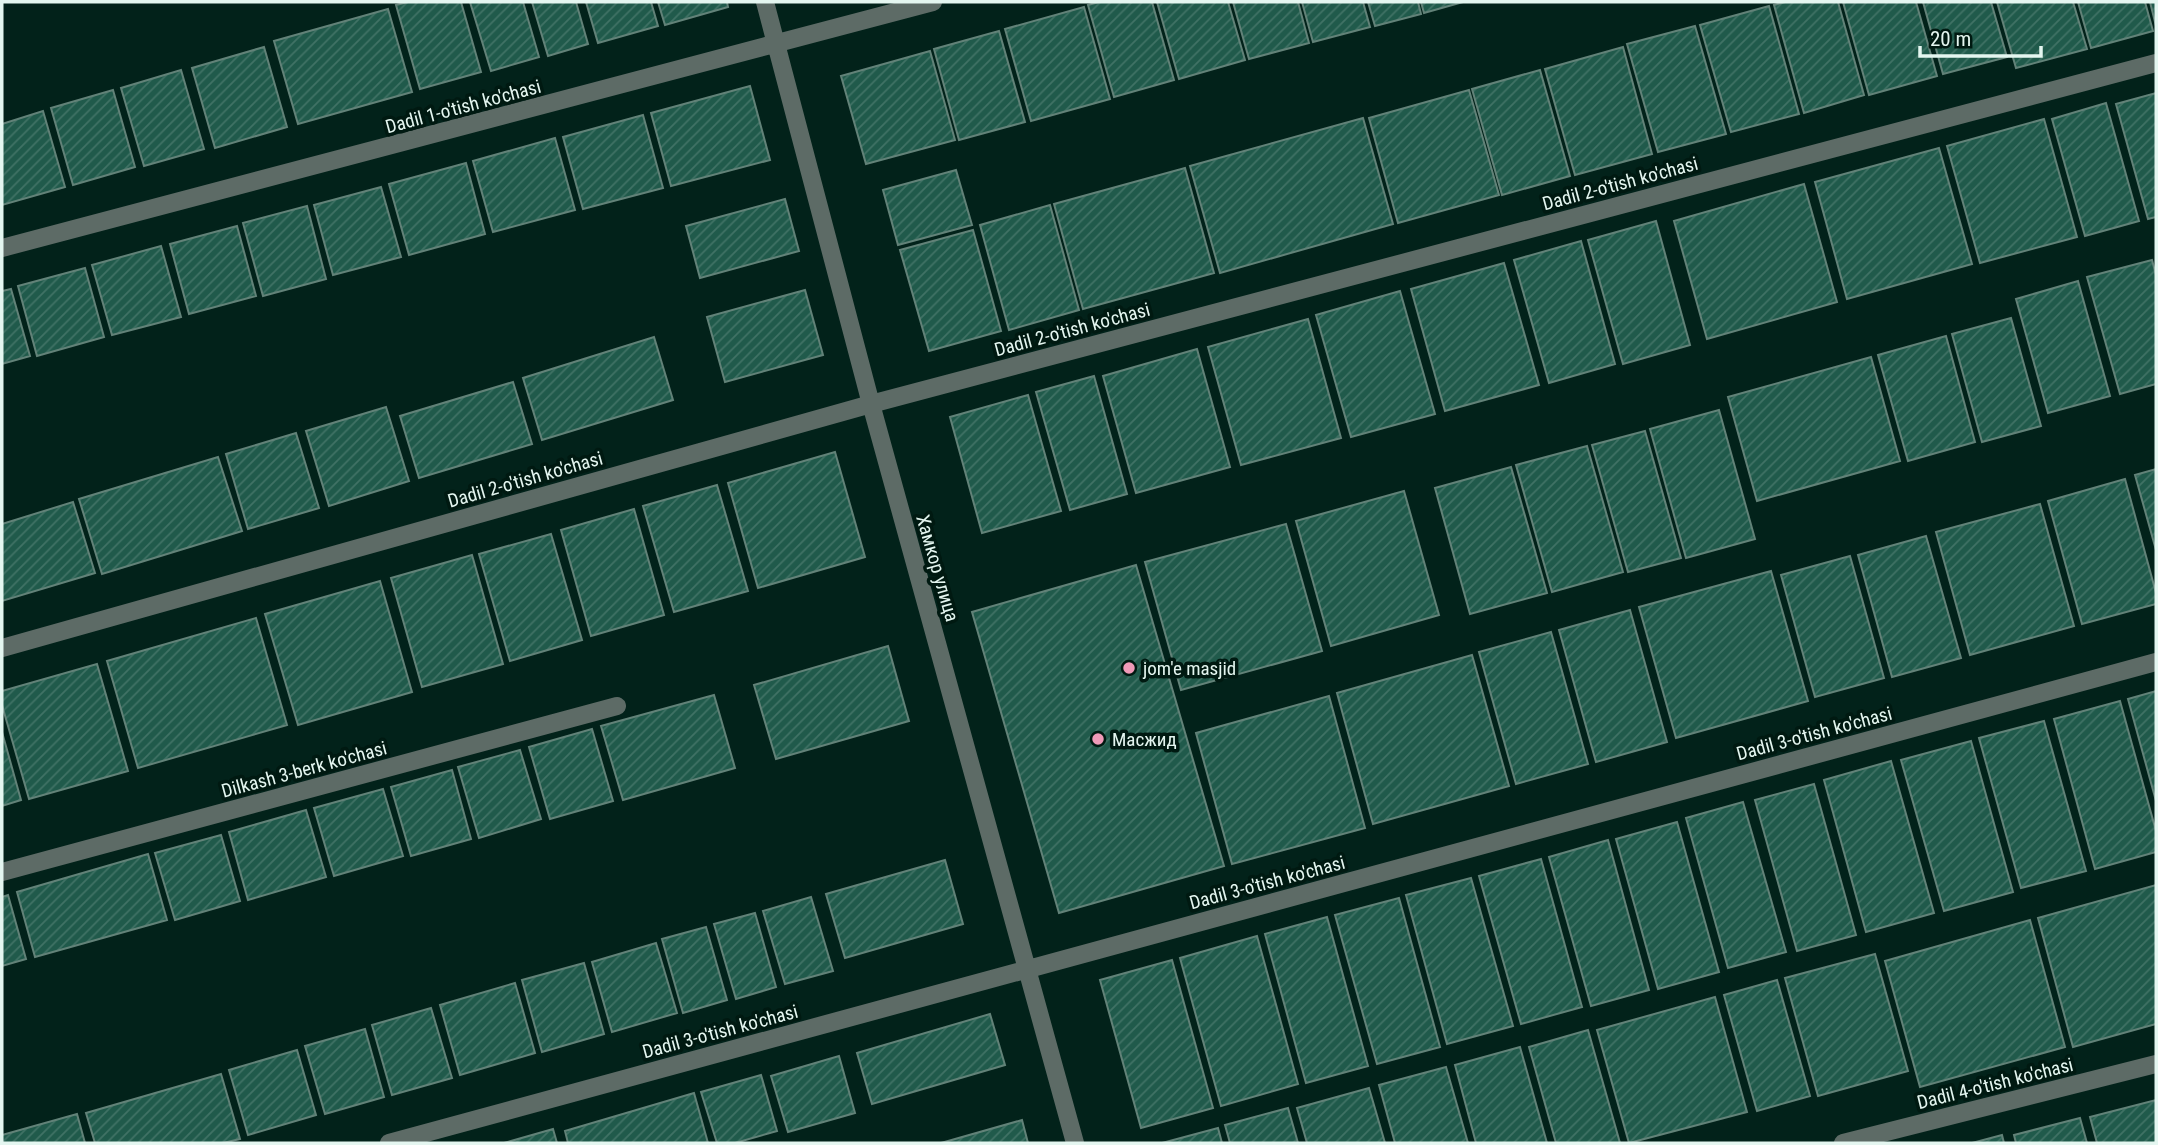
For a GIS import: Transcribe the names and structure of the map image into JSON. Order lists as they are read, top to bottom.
{
  "streets": {
    "street": [
      "Dadil 1-o'tish ko'chasi",
      "Dadil 2-o'tish ko'chasi",
      "Хамкор улица",
      "Dadil 3-o'tish ko'chasi",
      "Dilkash 3-berk ko'chasi",
      "Dadil 4-o'tish ko'chasi"
    ]
  },
  "crossings": [
    ["Dadil 1-o'tish ko'chasi", "Хамкор улица"],
    ["Dadil 2-o'tish ko'chasi", "Хамкор улица"],
    ["Хамкор улица", "Dadil 3-o'tish ko'chasi"]
  ],
  "places": ["jom'e masjid", "Масжид"],
  "scale_bar": "20 m"
}
